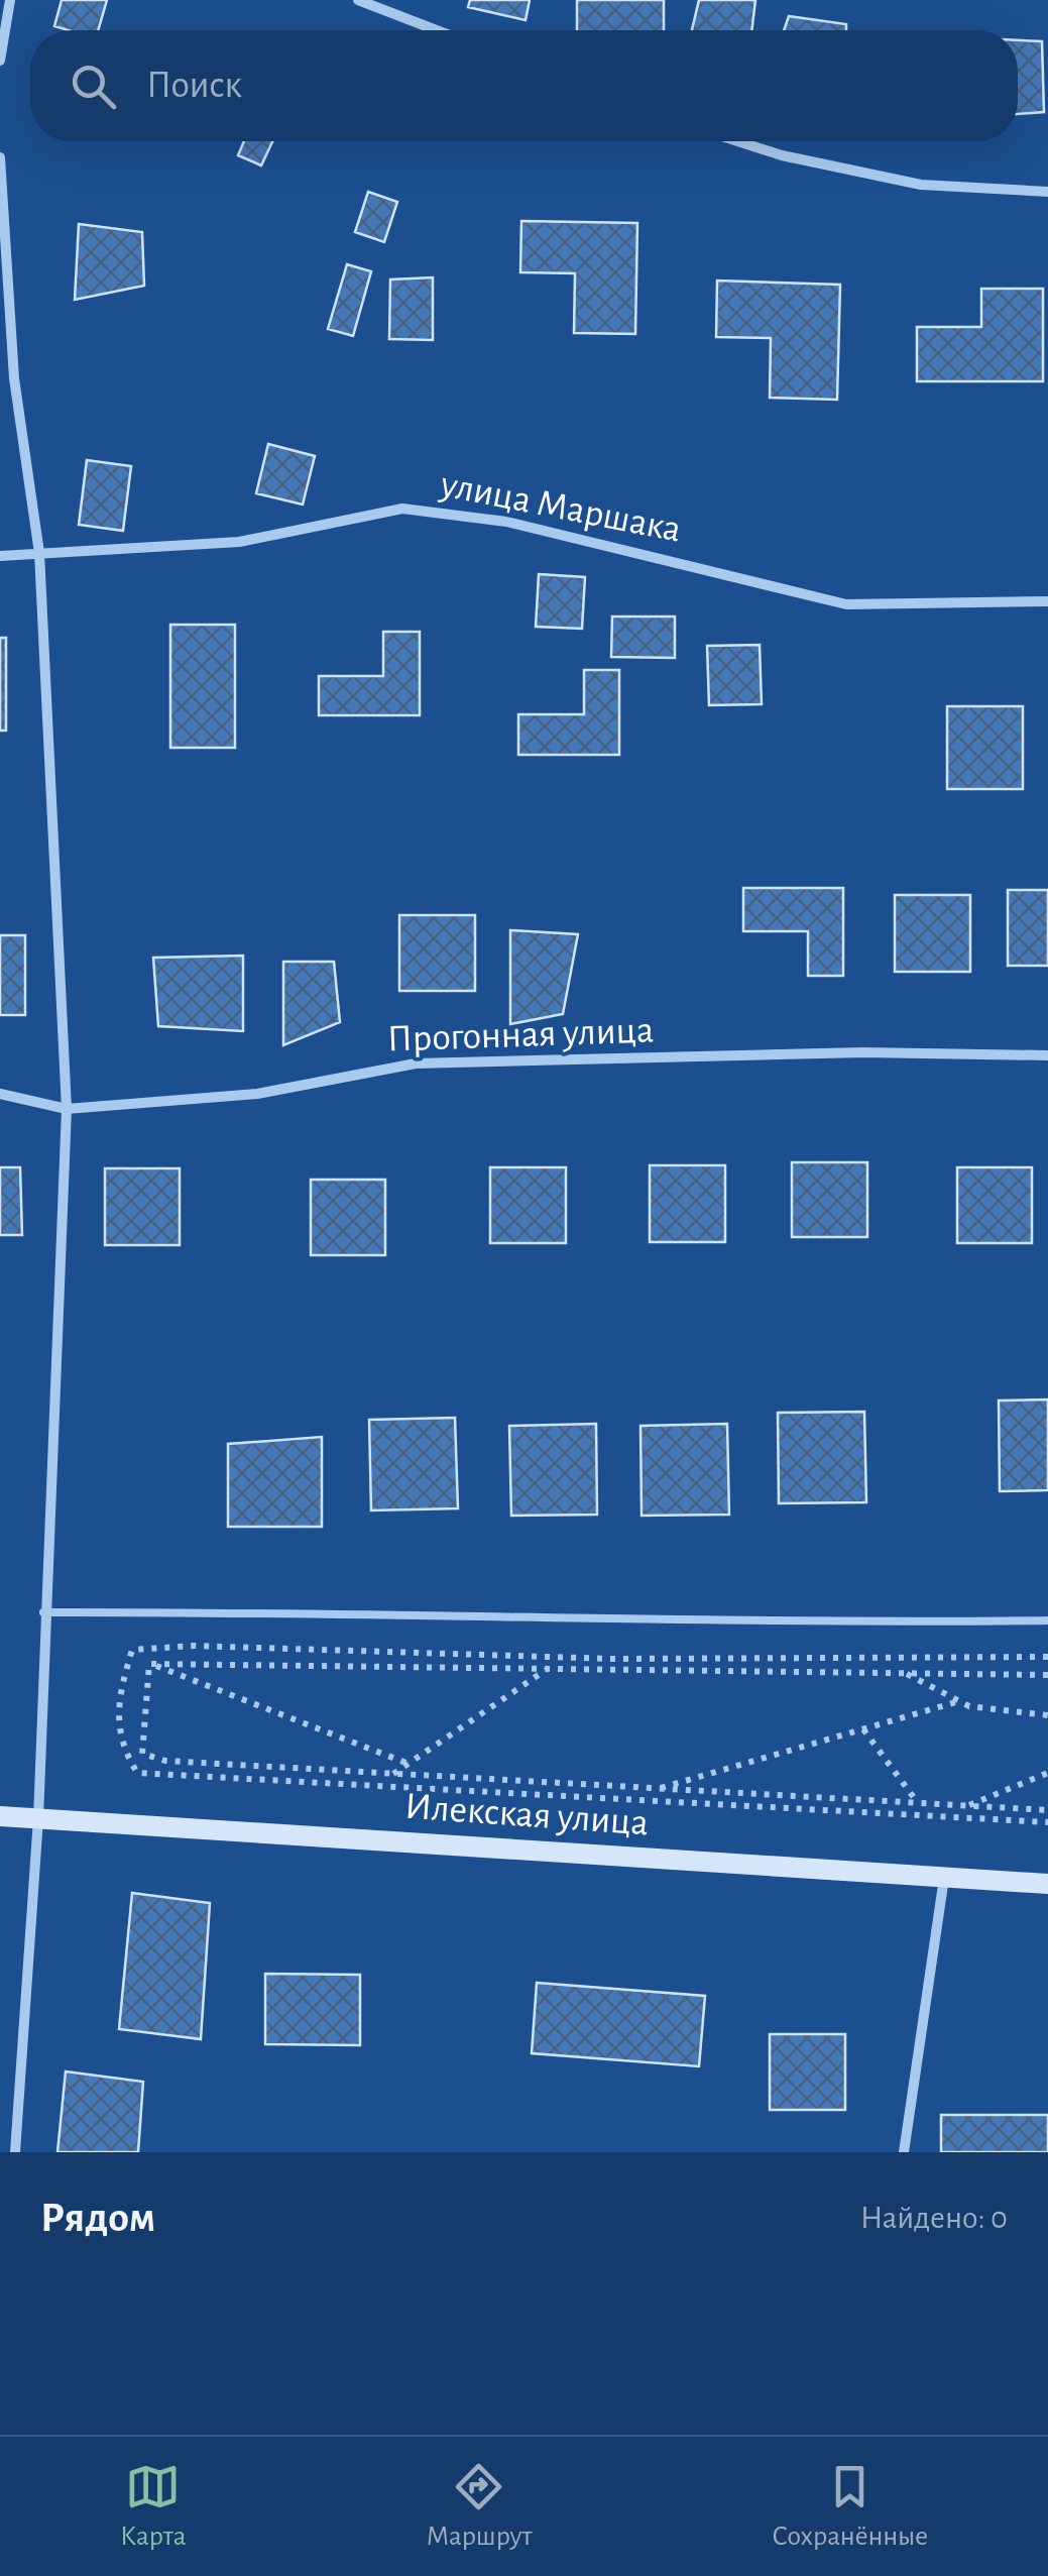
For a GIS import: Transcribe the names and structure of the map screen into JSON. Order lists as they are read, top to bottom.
{
  "streets": {
    "street": ["улица Маршака", "Прогонная улица", "Илекская улица"]
  },
  "page": {
    "search": "Поиск",
    "heading": ["Рядом", "Найдено: 0"],
    "nav": ["Карта", "Маршрут", "Сохранённые"]
  }
}
